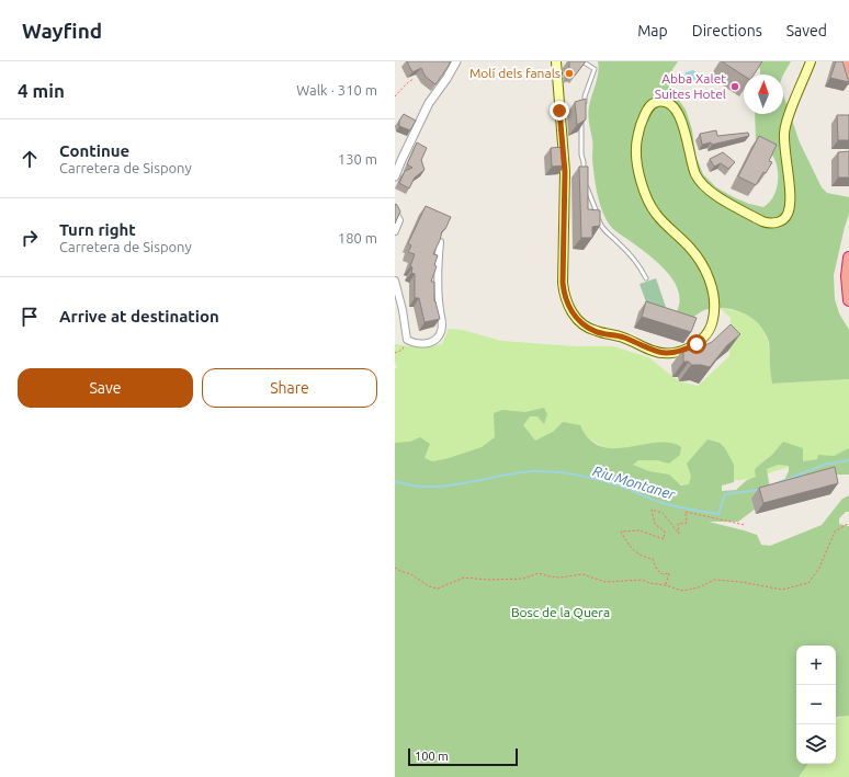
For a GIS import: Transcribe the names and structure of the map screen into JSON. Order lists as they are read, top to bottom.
{
  "water": ["Riu Montaner"],
  "parks": ["Bosc de la Quera"],
  "places": ["Molí dels fanals", "Abba Xalet Suites Hotel"],
  "scale_bar": "100 m",
  "north": "top",
  "page": {
    "header": "Wayfind",
    "nav": ["Map", "Directions", "Saved"],
    "heading": ["4 min", "Walk · 310 m"],
    "list": [
      ["Continue", "Carretera de Sispony", "130 m"],
      ["Turn right", "Carretera de Sispony", "180 m"],
      "Arrive at destination"
    ],
    "buttons": ["Save", "Share"],
    "map_buttons": ["+", "−"],
    "scale": "100 m"
  }
}
